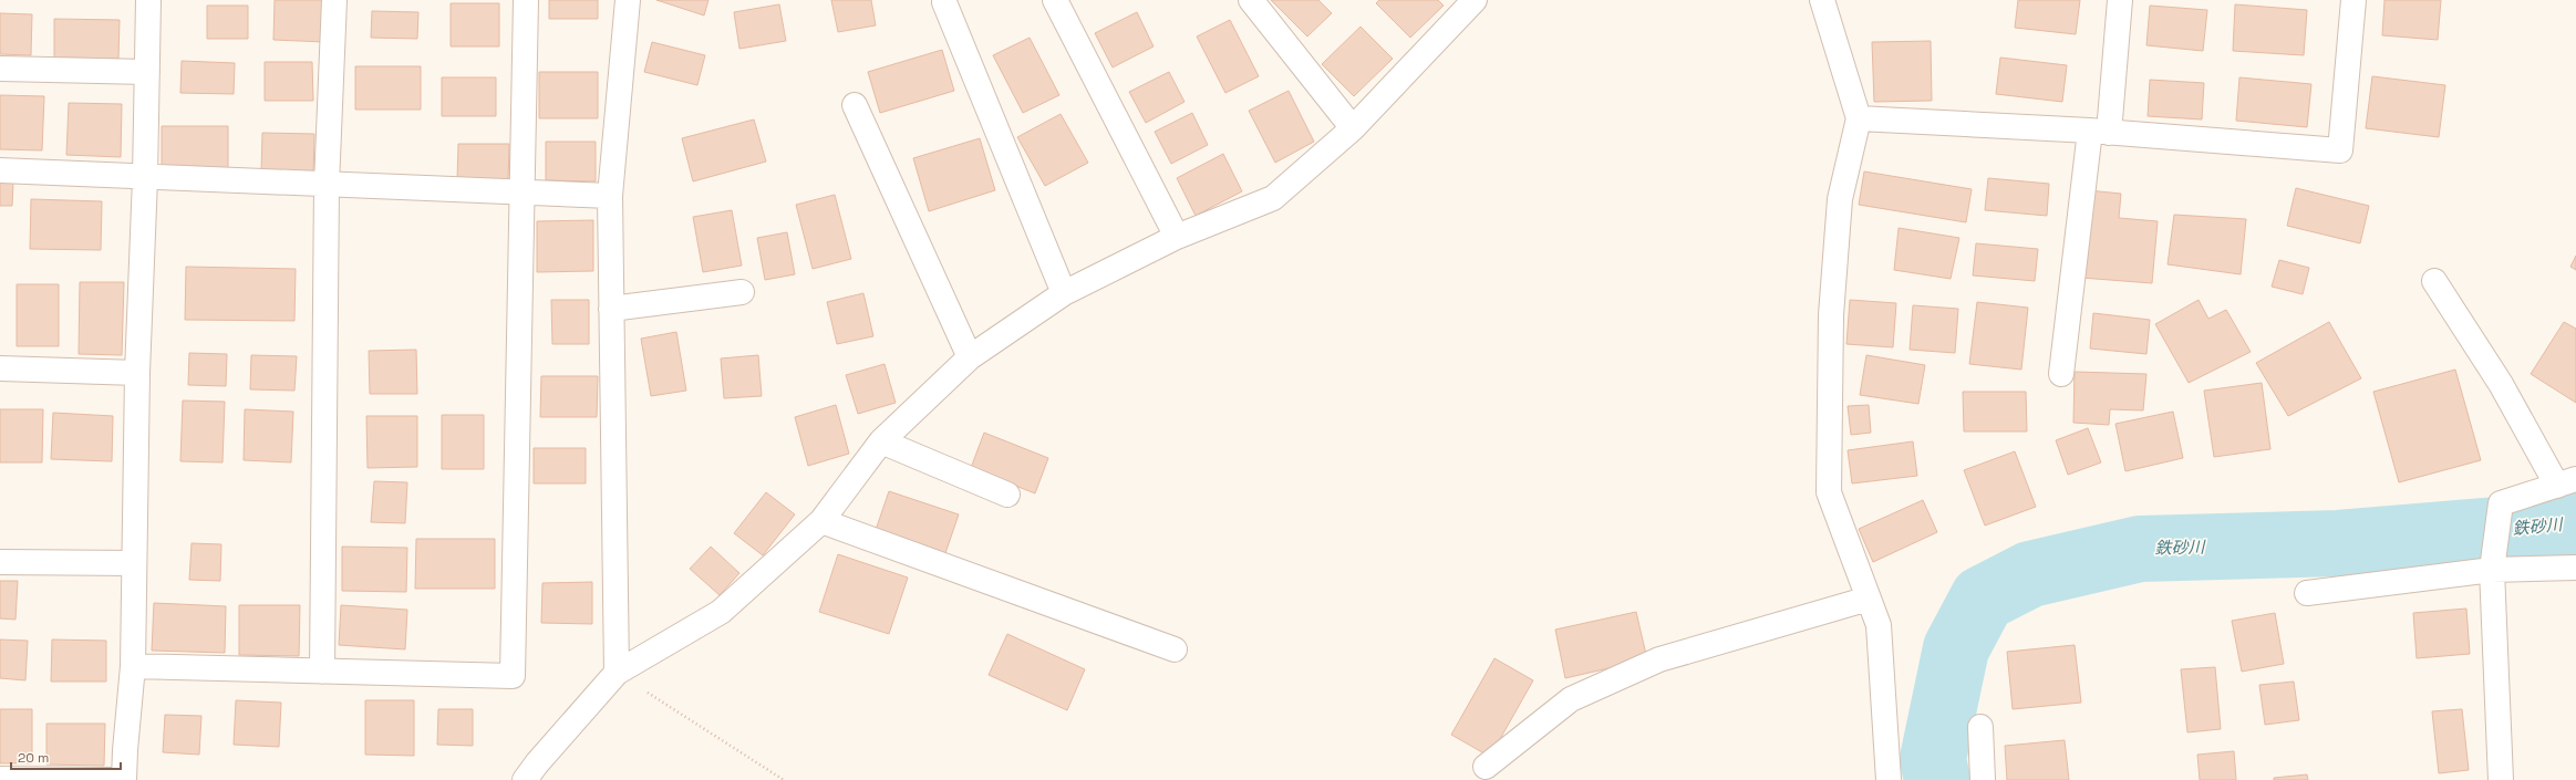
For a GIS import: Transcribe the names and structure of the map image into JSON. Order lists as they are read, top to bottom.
{
  "water": ["鉄砂川"],
  "scale_bar": "20 m"
}
